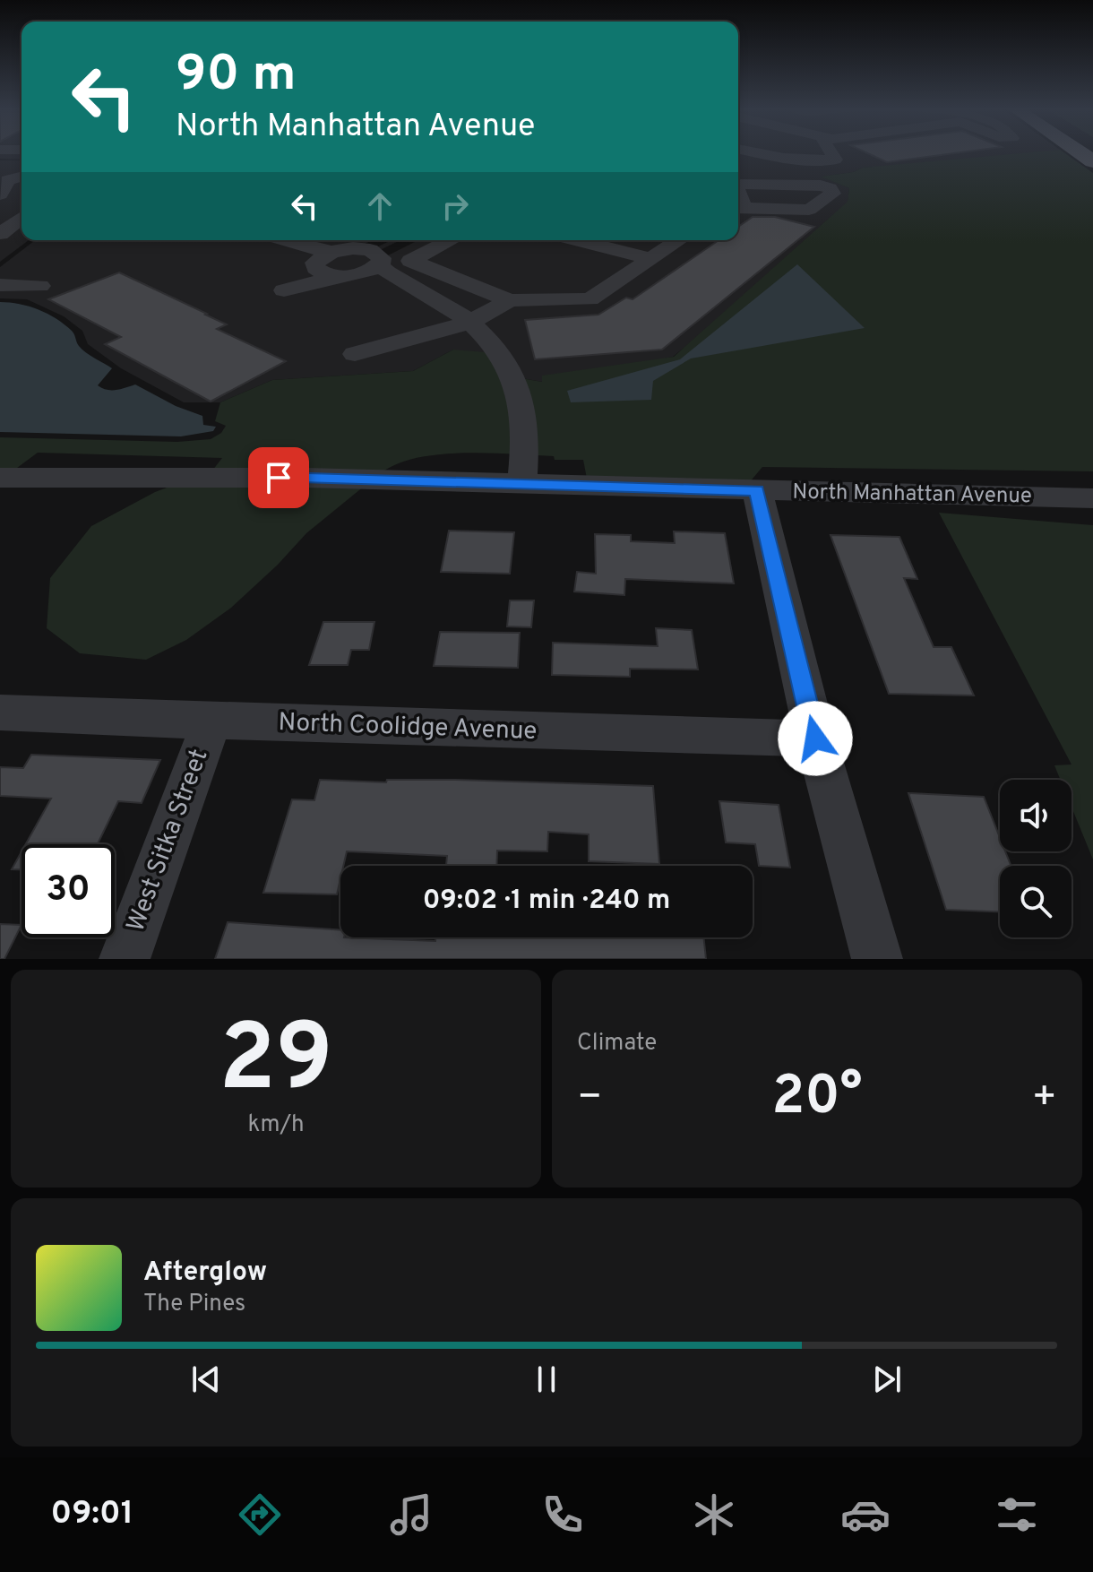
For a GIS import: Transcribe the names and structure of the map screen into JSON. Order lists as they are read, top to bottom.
{
  "streets": {
    "street": ["North Manhattan Avenue", "North Coolidge Avenue", "West Sitka Street"]
  },
  "crossings": [
    ["North Coolidge Avenue", "West Sitka Street"]
  ],
  "page": {
    "turn": ["90 m", "North Manhattan Avenue"],
    "limit": "30",
    "trip": "09:02 · 1 min · 240 m",
    "tile": [
      ["29", "km/h"],
      "Climate"
    ],
    "heat": ["−", "20°", "+"],
    "song": ["Afterglow", "The Pines"],
    "tabs": "09:01"
  }
}
